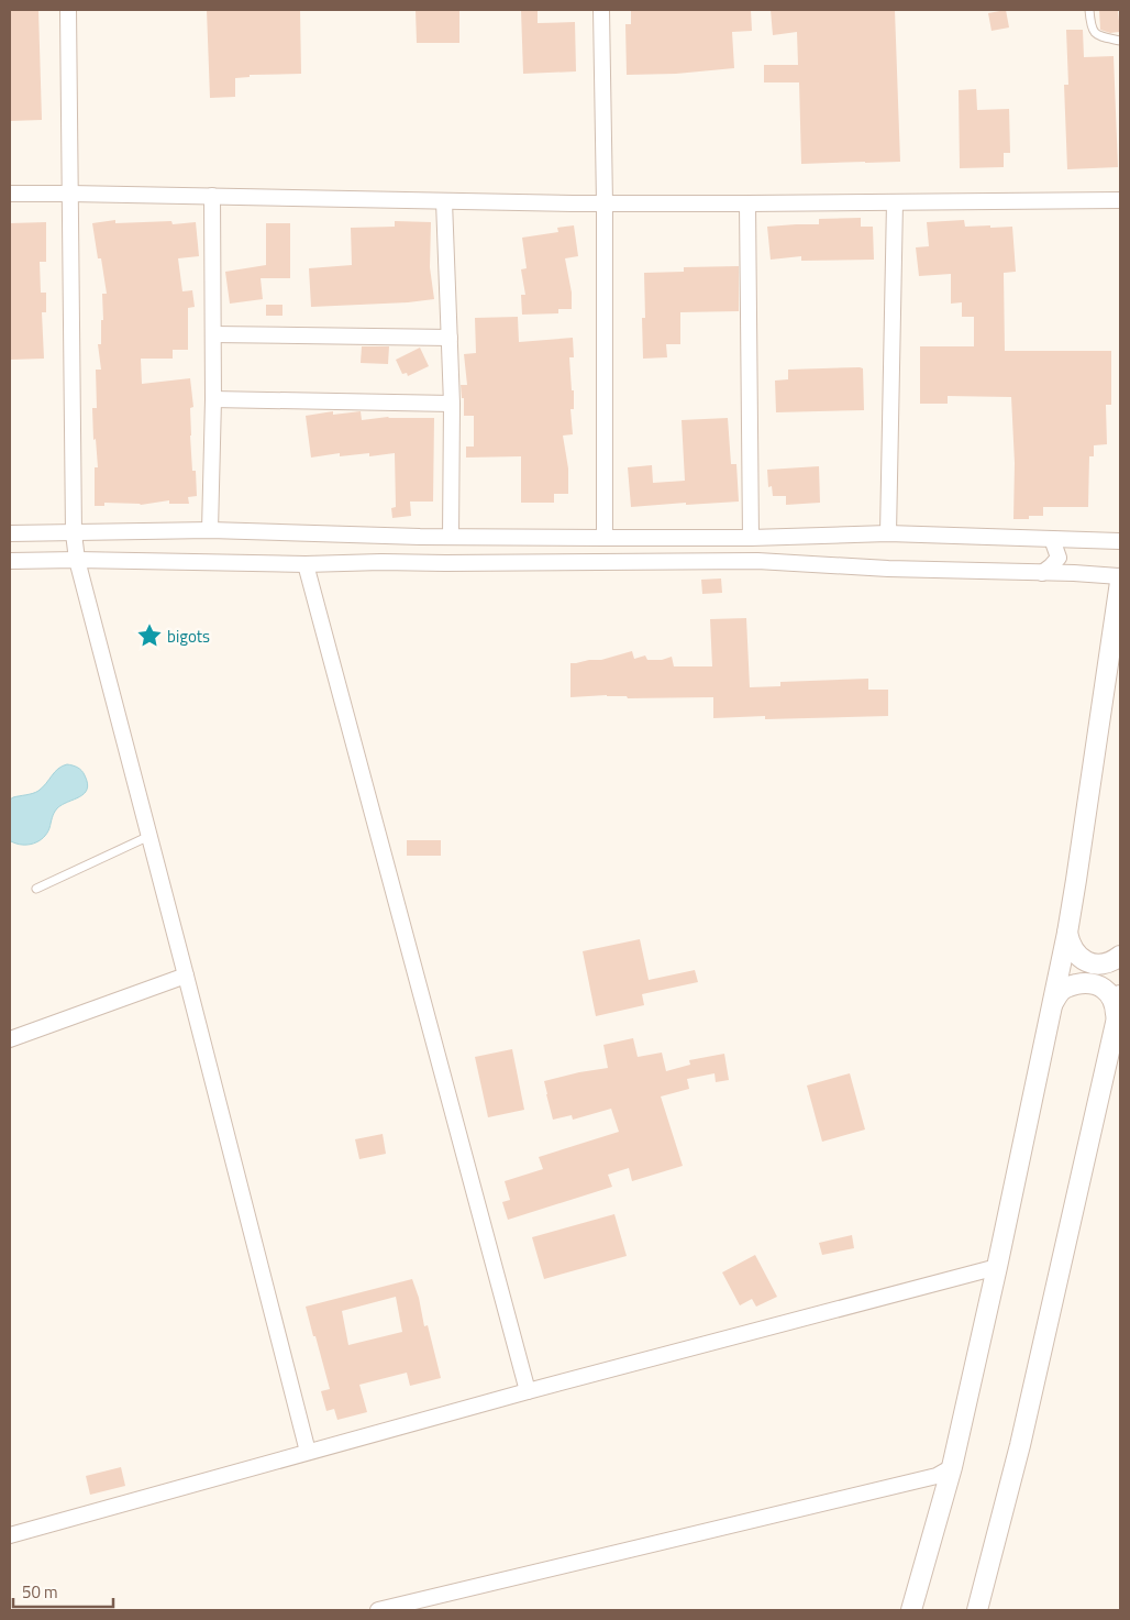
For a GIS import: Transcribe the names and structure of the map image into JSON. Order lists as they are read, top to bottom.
{
  "places": {
    "place": ["bigots"]
  },
  "scale_bar": "50 m"
}
